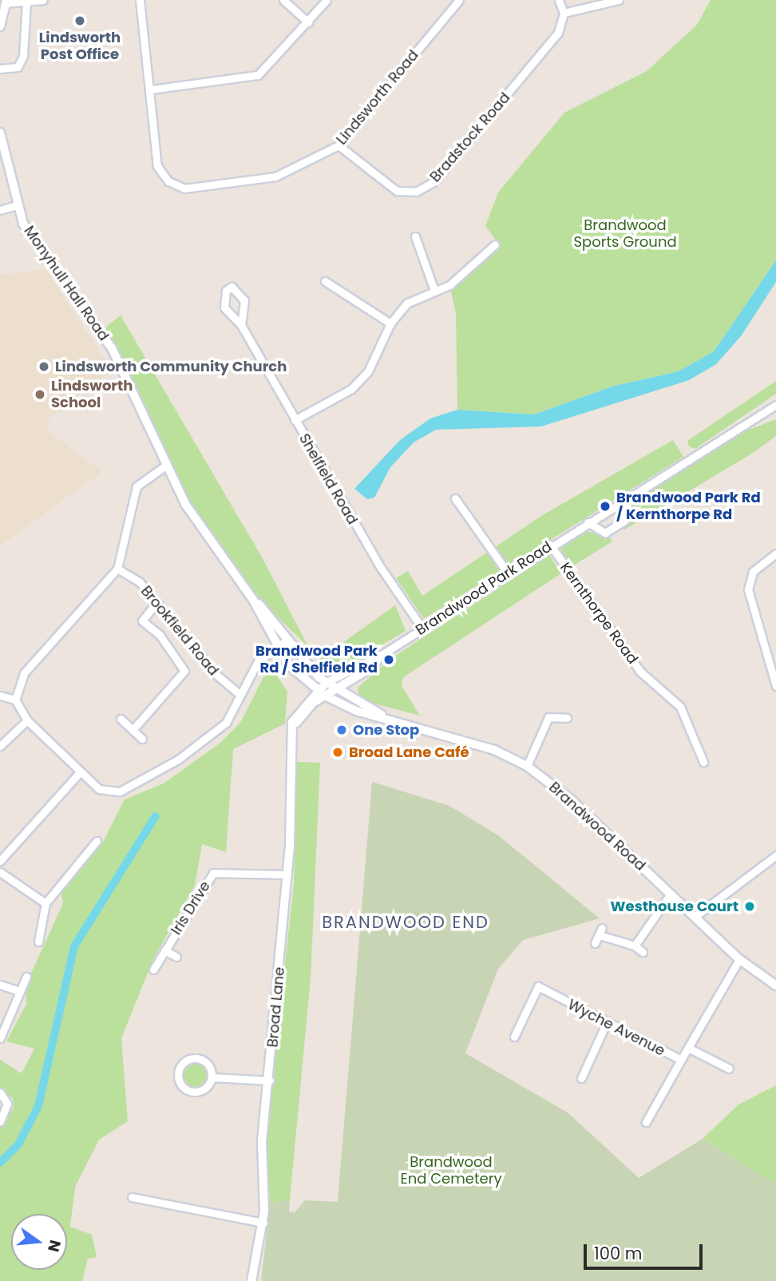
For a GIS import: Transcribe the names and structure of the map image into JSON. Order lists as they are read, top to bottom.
{
  "streets": {
    "street": [
      "Lindsworth Road",
      "Bradstock Road",
      "Monyhull Hall Road",
      "Shelfield Road",
      "Brandwood Park Road",
      "Kernthorpe Road",
      "Brookfield Road",
      "Brandwood Road",
      "Iris Drive",
      "Broad Lane",
      "Wyche Avenue"
    ]
  },
  "crossings": [
    ["Lindsworth Road", "Bradstock Road"],
    ["Monyhull Hall Road", "Brandwood Park Road"],
    ["Monyhull Hall Road", "Brandwood Road"],
    ["Monyhull Hall Road", "Broad Lane"],
    ["Shelfield Road", "Brandwood Park Road"],
    ["Brandwood Park Road", "Kernthorpe Road"],
    ["Brandwood Park Road", "Brandwood Road"],
    ["Brandwood Park Road", "Broad Lane"],
    ["Brandwood Road", "Broad Lane"],
    ["Brandwood Road", "Wyche Avenue"],
    ["Iris Drive", "Broad Lane"]
  ],
  "districts": ["BRANDWOOD END"],
  "parks": ["Brandwood Sports Ground", "Brandwood End Cemetery"],
  "places": [
    "Lindsworth Post Office",
    "Lindsworth Community Church",
    "Lindsworth School",
    "Brandwood Park Rd / Kernthorpe Rd",
    "Brandwood Park Rd / Shelfield Rd",
    "One Stop",
    "Broad Lane Café",
    "Westhouse Court"
  ],
  "scale_bar": "100 m",
  "north": "right"
}
